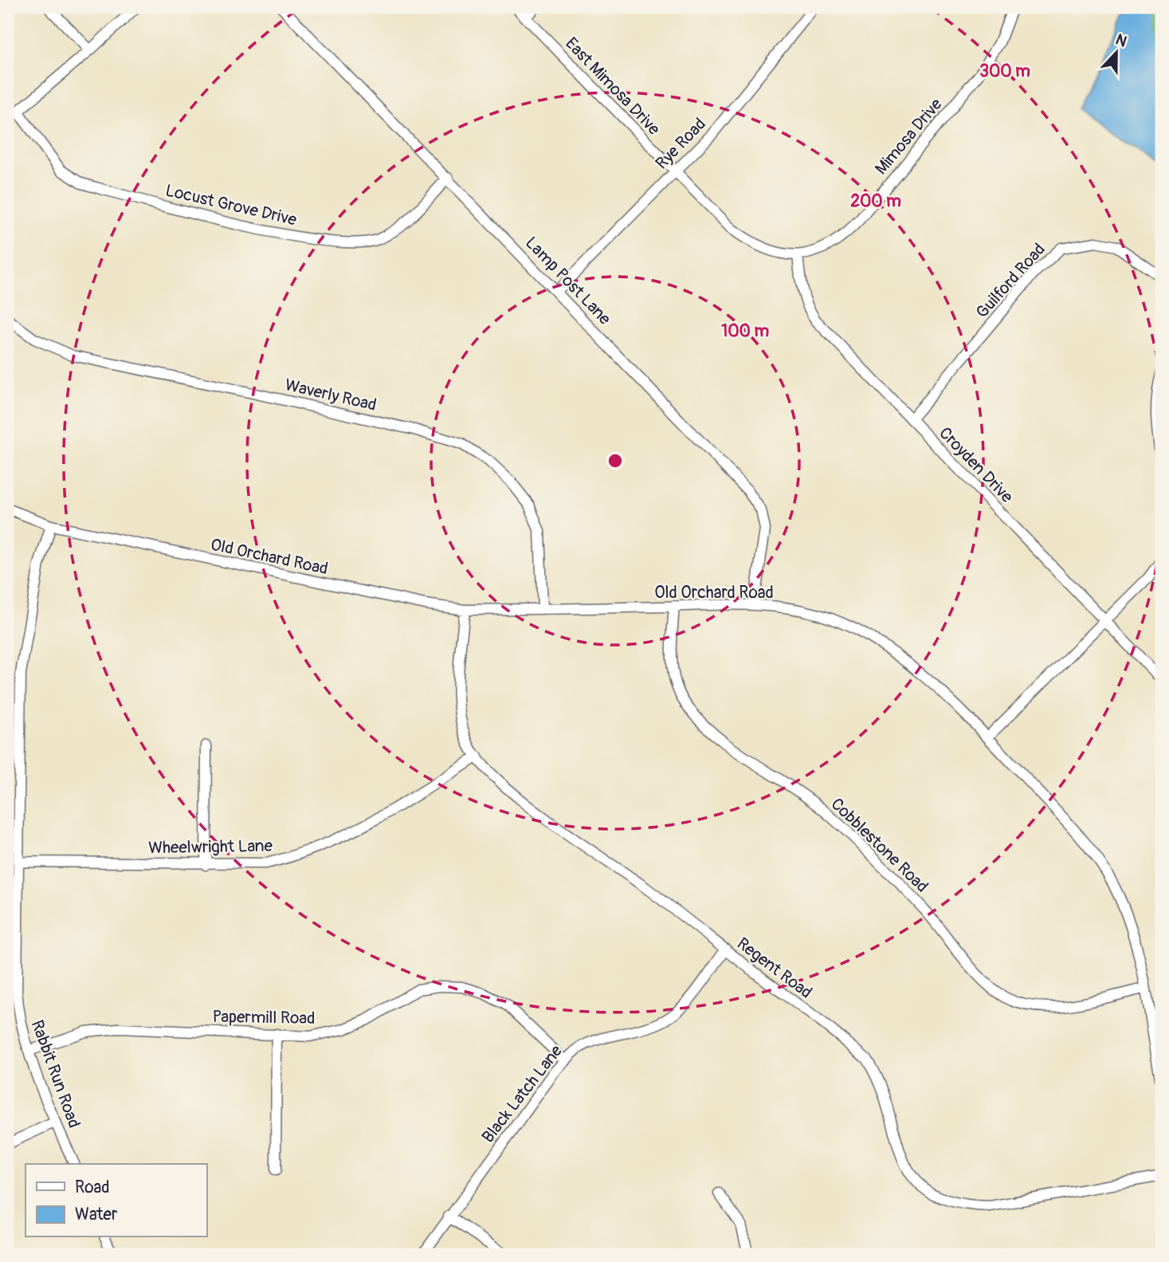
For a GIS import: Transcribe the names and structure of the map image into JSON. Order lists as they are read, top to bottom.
{
  "streets": {
    "street": [
      "East Mimosa Drive",
      "Mimosa Drive",
      "Rye Road",
      "Locust Grove Drive",
      "Lamp Post Lane",
      "Guilford Road",
      "Waverly Road",
      "Croyden Drive",
      "Old Orchard Road",
      "Cobblestone Road",
      "Wheelwright Lane",
      "Regent Road",
      "Papermill Road",
      "Rabbit Run Road",
      "Black Latch Lane"
    ]
  },
  "crossings": [
    ["East Mimosa Drive", "Mimosa Drive"],
    ["East Mimosa Drive", "Rye Road"],
    ["East Mimosa Drive", "Croyden Drive"],
    ["Mimosa Drive", "Croyden Drive"],
    ["Rye Road", "Lamp Post Lane"],
    ["Locust Grove Drive", "Lamp Post Lane"],
    ["Lamp Post Lane", "Old Orchard Road"],
    ["Guilford Road", "Croyden Drive"],
    ["Waverly Road", "Old Orchard Road"],
    ["Old Orchard Road", "Cobblestone Road"],
    ["Old Orchard Road", "Regent Road"],
    ["Old Orchard Road", "Rabbit Run Road"],
    ["Wheelwright Lane", "Regent Road"],
    ["Wheelwright Lane", "Rabbit Run Road"],
    ["Regent Road", "Black Latch Lane"],
    ["Papermill Road", "Rabbit Run Road"],
    ["Papermill Road", "Black Latch Lane"]
  ],
  "legend": ["Road", "Water"],
  "north": "top",
  "rings": ["300 m", "200 m", "100 m"]
}
